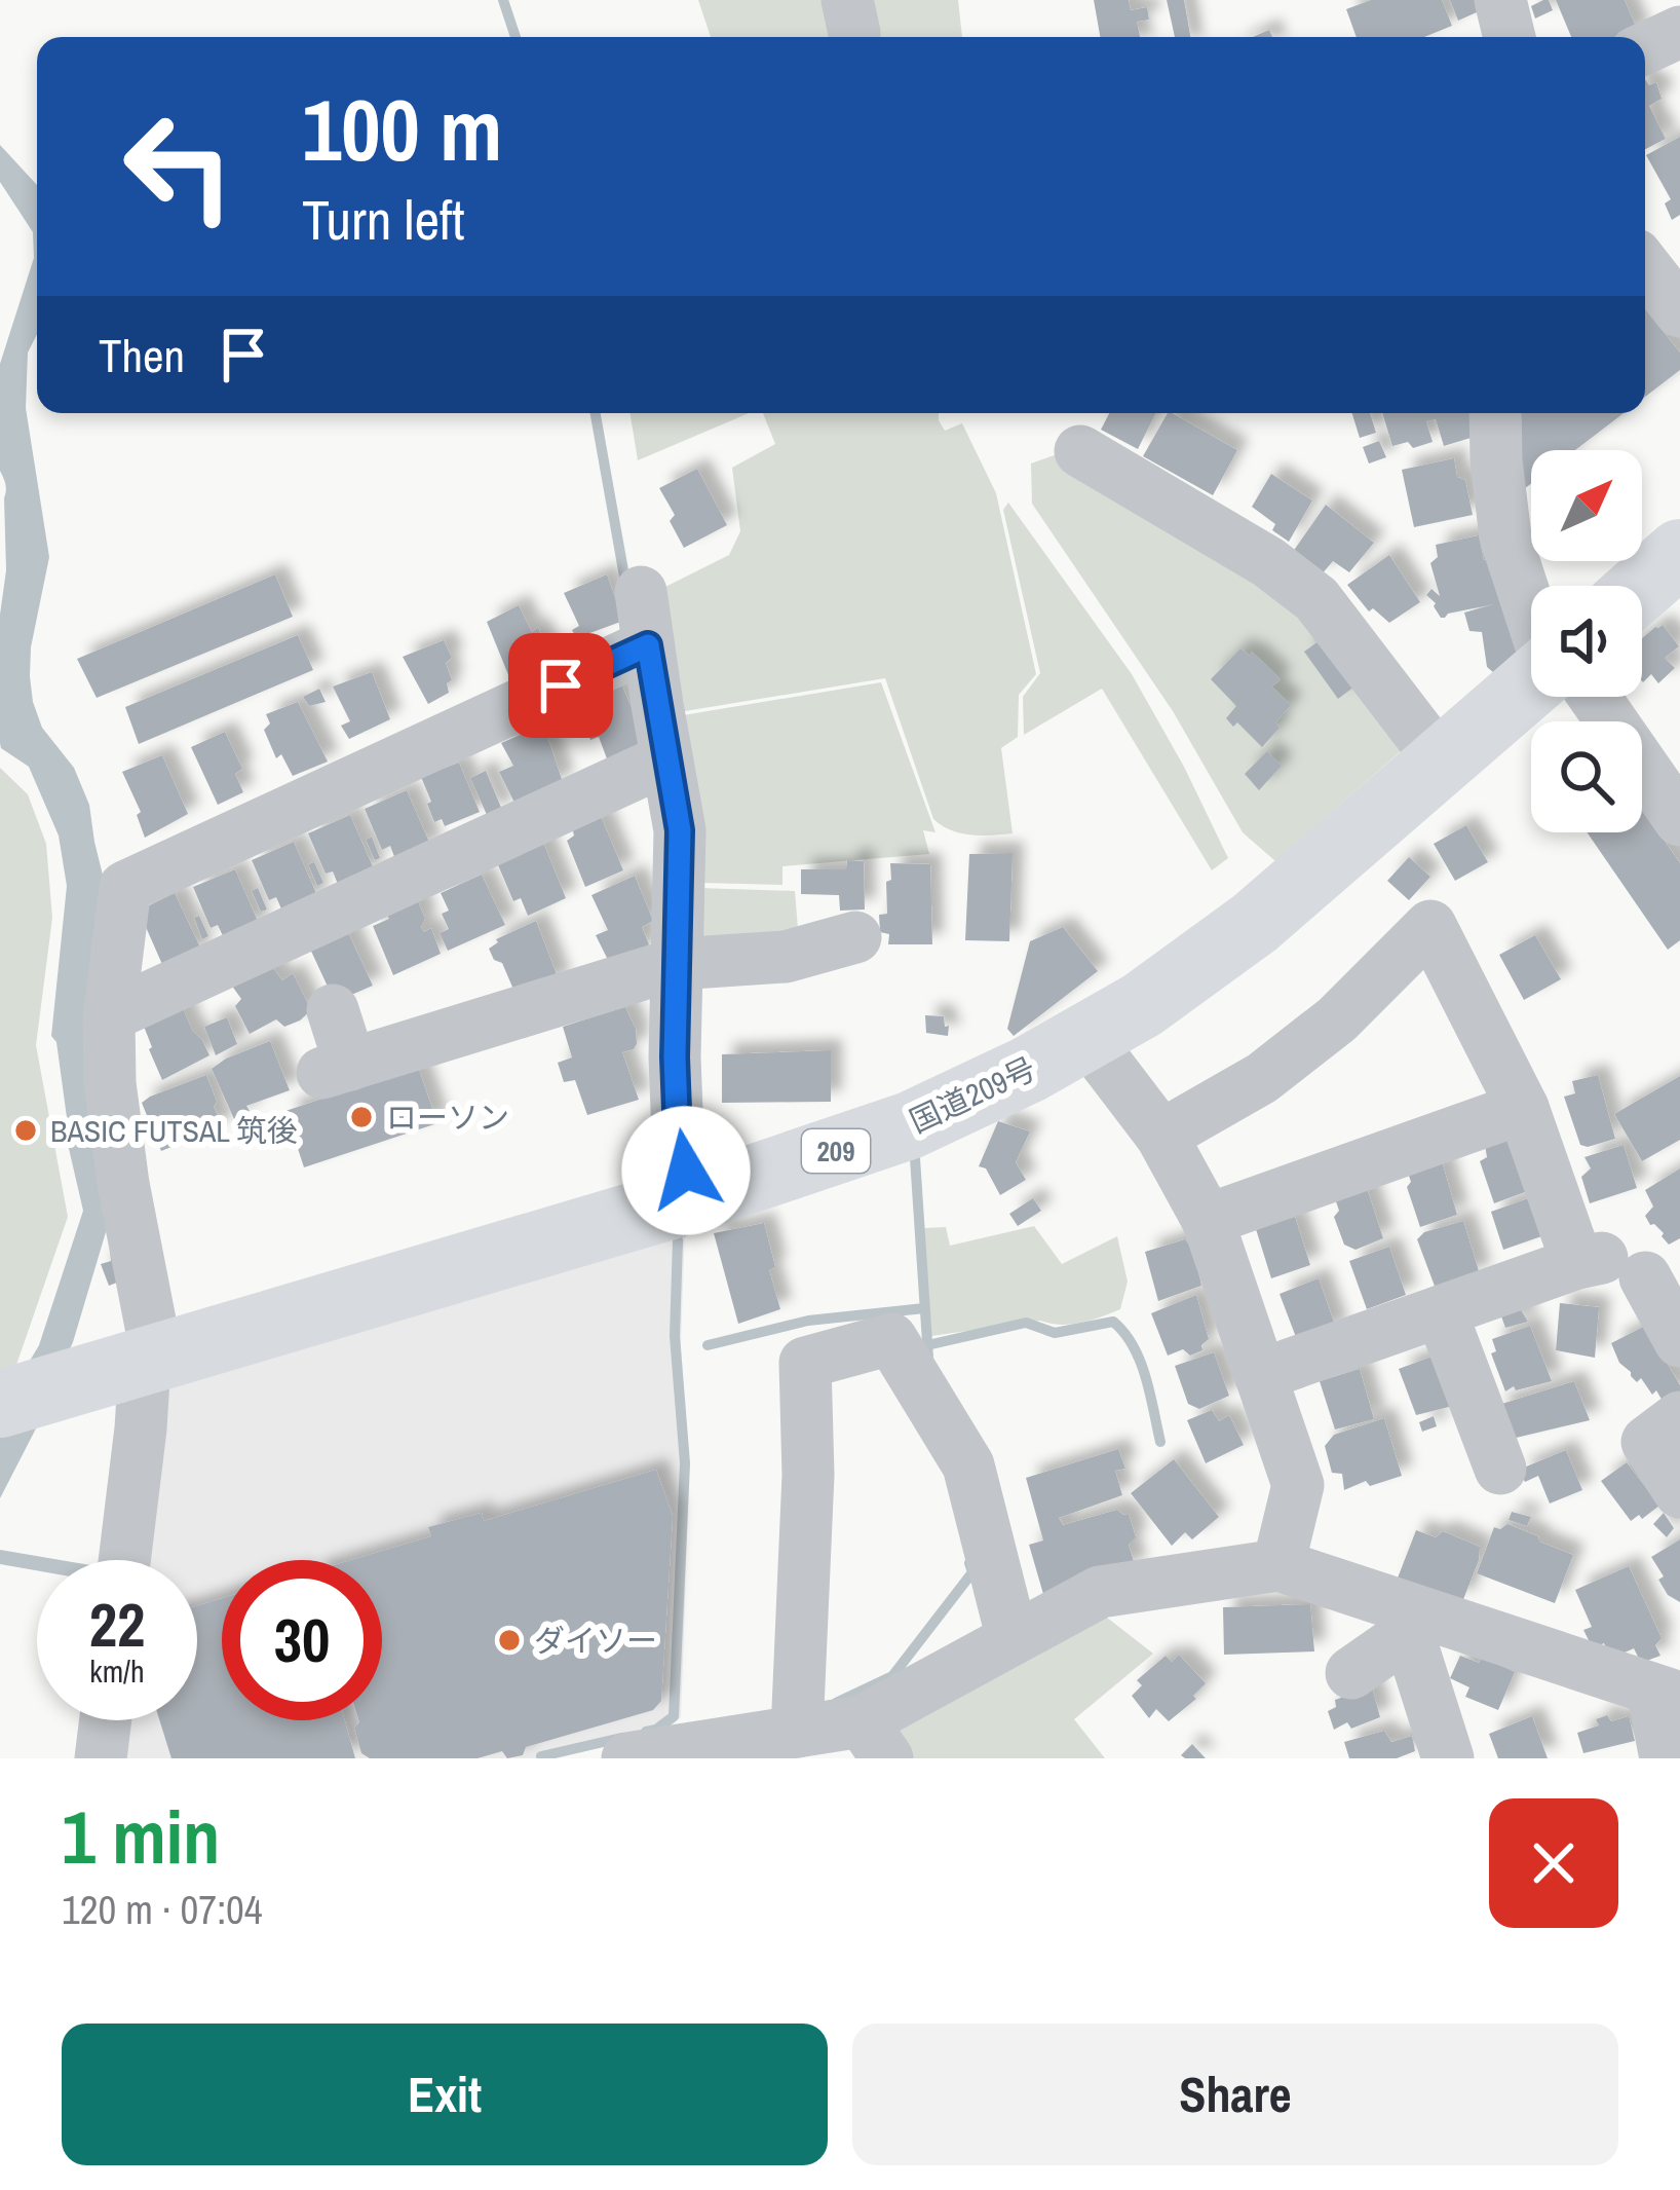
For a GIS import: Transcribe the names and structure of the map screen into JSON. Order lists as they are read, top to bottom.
{
  "streets": {
    "highway": ["国道209号", "209"]
  },
  "places": ["ローソン", "BASIC FUTSAL 筑後", "ダイソー"],
  "north": "top right",
  "page": {
    "turn": ["100 m", "Turn left"],
    "then": "Then",
    "speed": "22 km/h",
    "limit": "30",
    "heading": ["1 min", "120 m · 07:04"],
    "buttons": ["Exit", "Share"]
  }
}
